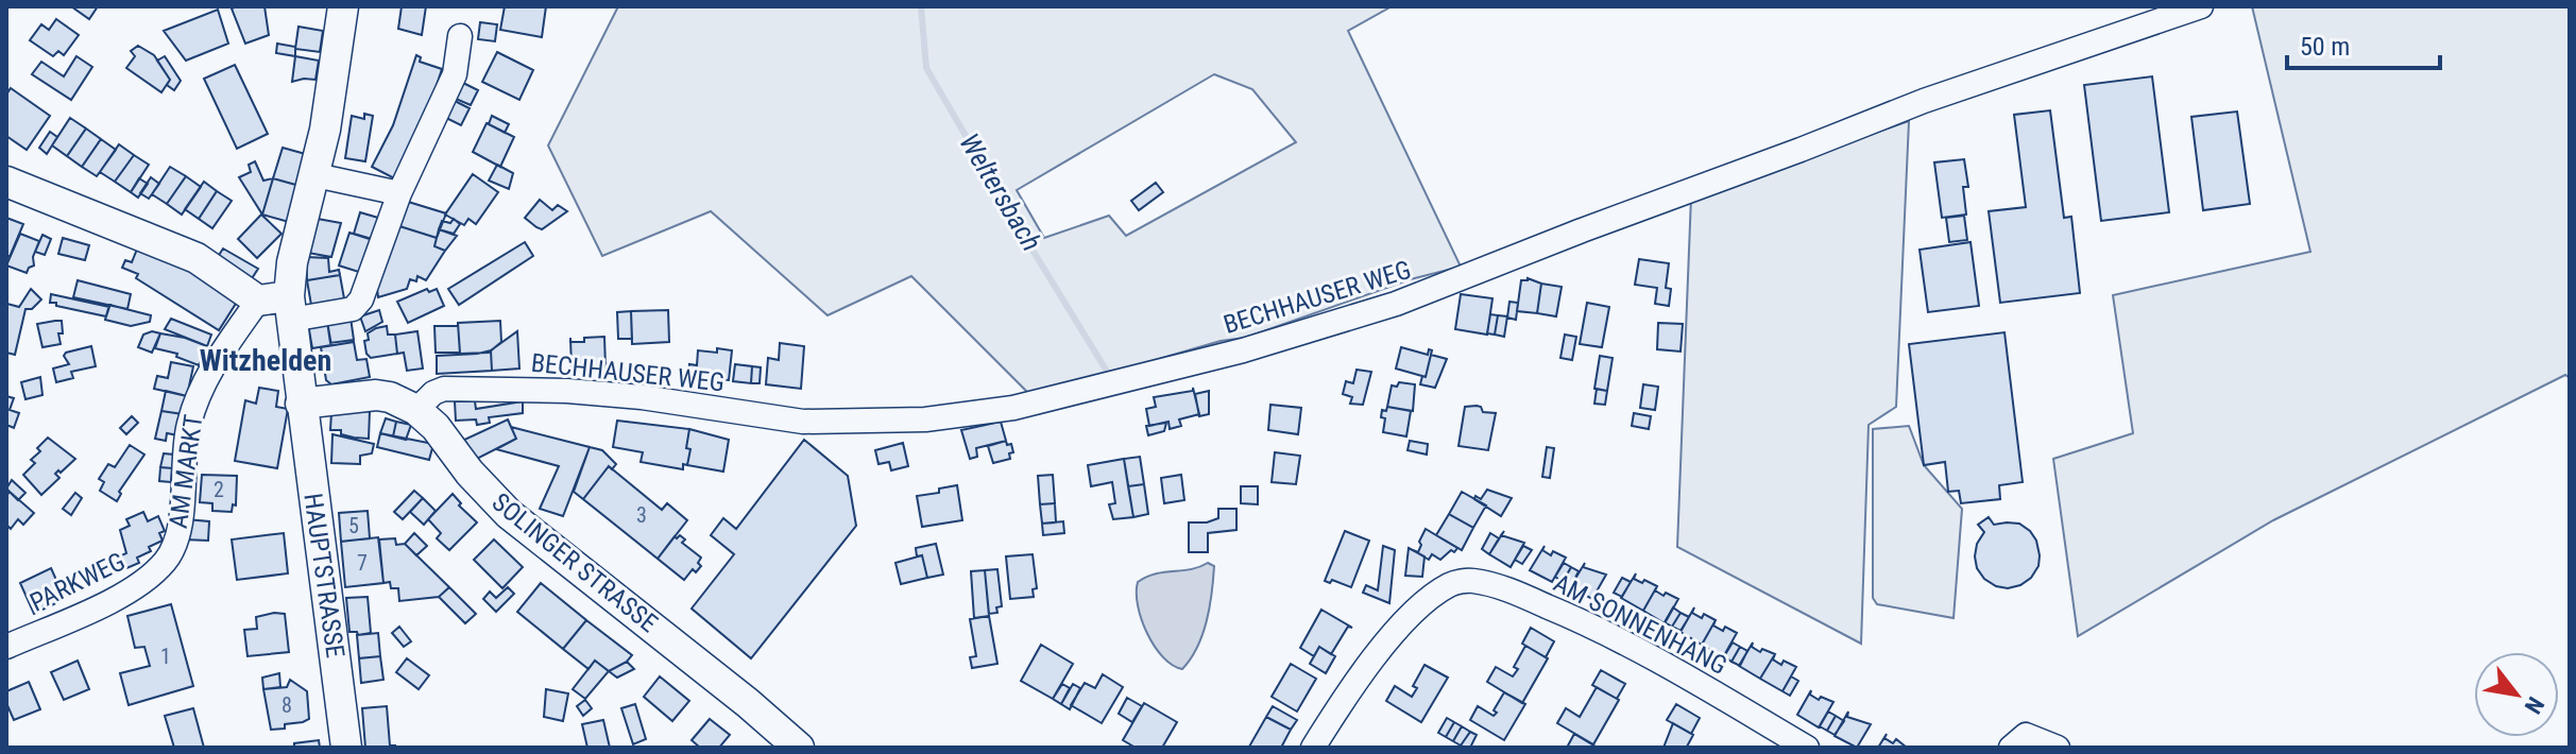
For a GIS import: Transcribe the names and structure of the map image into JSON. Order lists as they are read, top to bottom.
{
  "streets": {
    "main road": ["SOLINGER STRASSE", "HAUPTSTRASSE"],
    "street": [
      "BECHHAUSER WEG",
      "AM MARKT",
      "PARKWEG",
      "AM SONNENHANG"
    ]
  },
  "crossings": [
    ["BECHHAUSER WEG", "SOLINGER STRASSE"],
    ["AM MARKT", "PARKWEG"],
    ["SOLINGER STRASSE", "HAUPTSTRASSE"]
  ],
  "districts": ["Witzhelden"],
  "water": ["Weltersbach"],
  "house_numbers": [
    "2",
    "3",
    "5",
    "7",
    "1",
    "8"
  ],
  "scale_bar": "50 m",
  "north": "bottom right"
}
